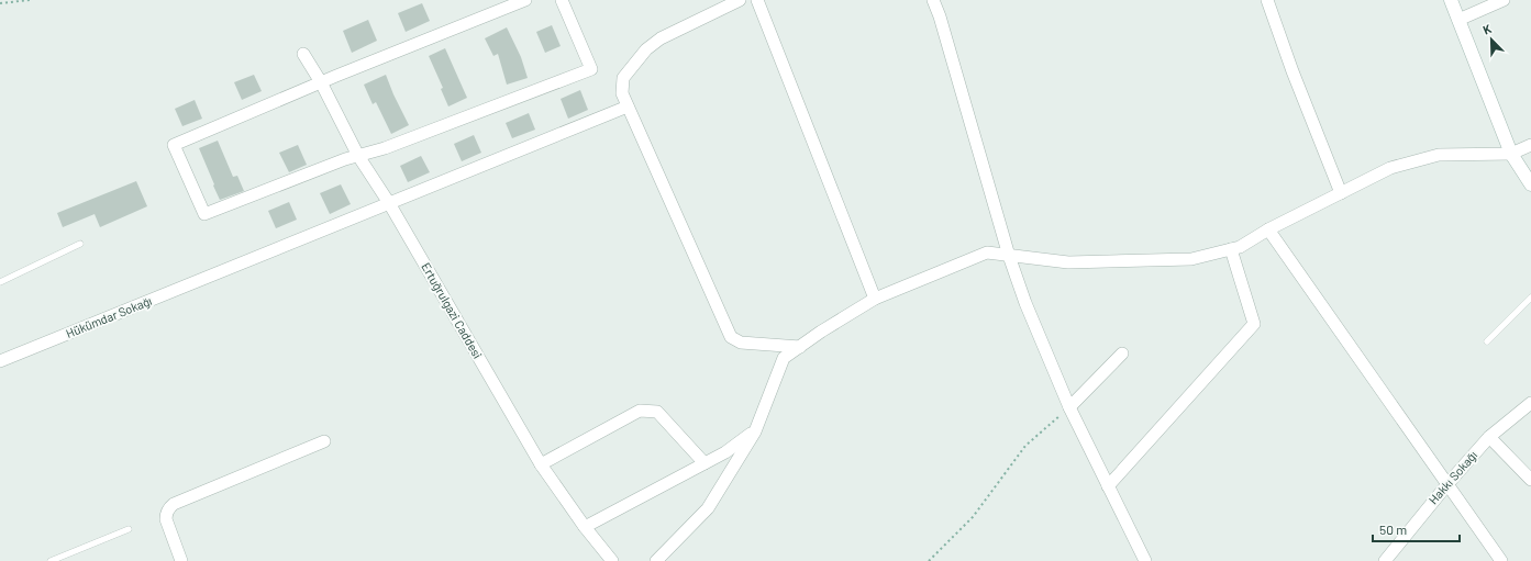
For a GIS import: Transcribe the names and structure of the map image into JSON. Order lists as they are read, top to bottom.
{
  "streets": {
    "street": ["Ertuğrulgazi Caddesi", "Hükümdar Sokağı", "Hakkı Sokağı"]
  },
  "crossings": [
    ["Ertuğrulgazi Caddesi", "Hükümdar Sokağı"]
  ],
  "scale_bar": "50 m",
  "north": "top left"
}
